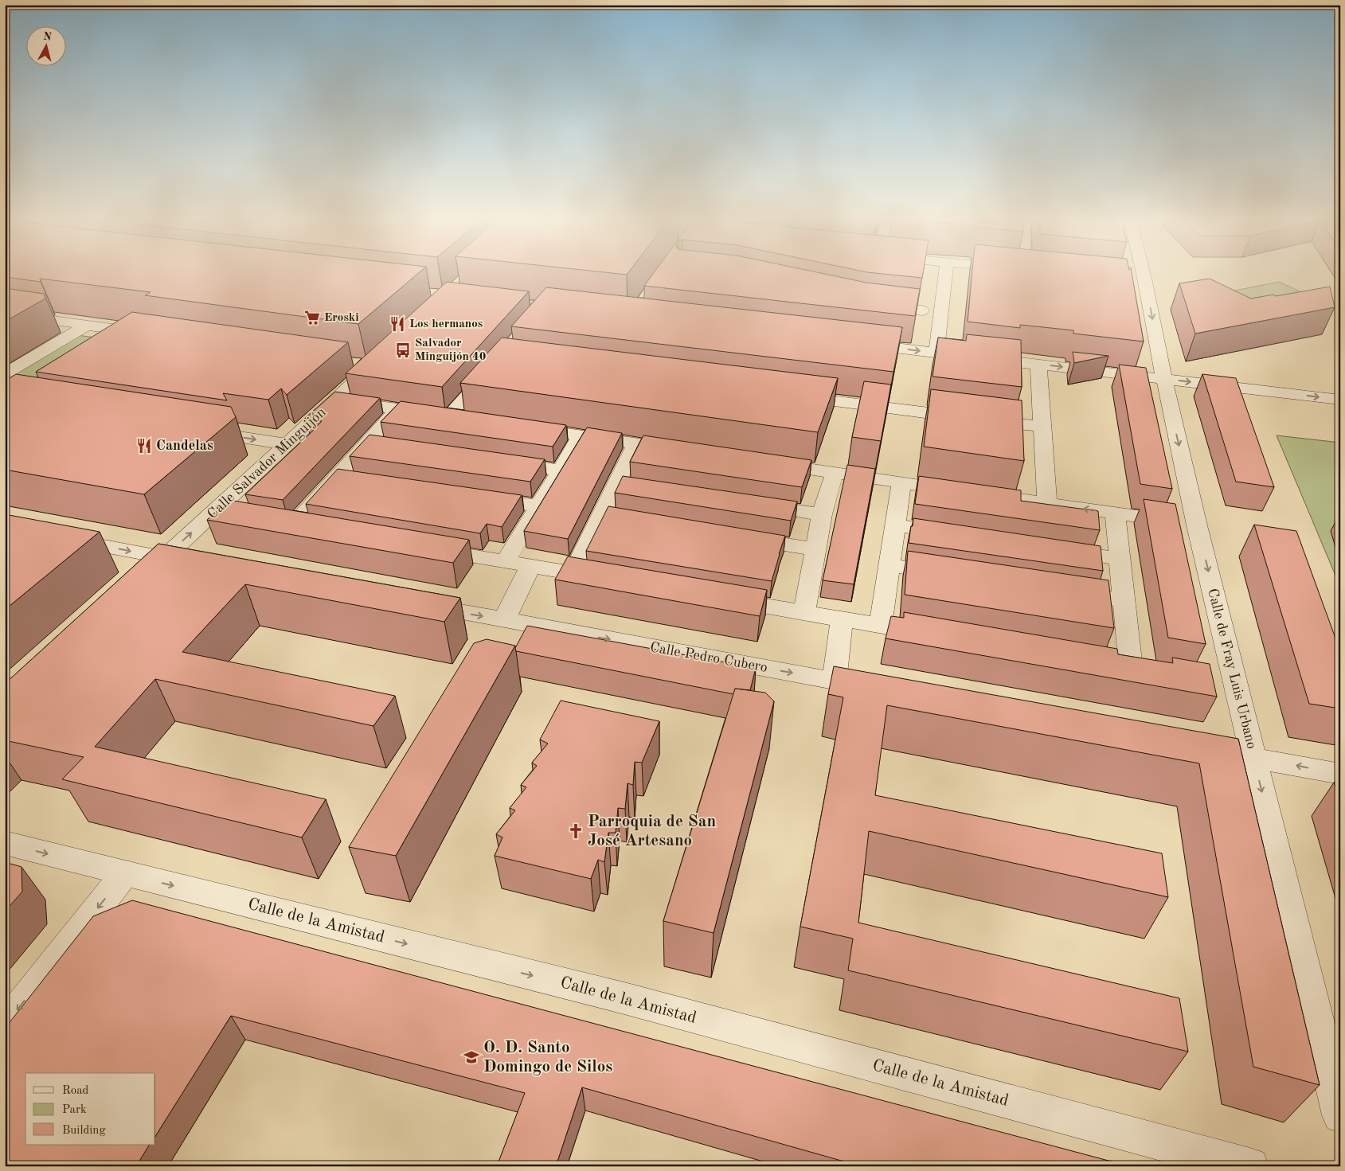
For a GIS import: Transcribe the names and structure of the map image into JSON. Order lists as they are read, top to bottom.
{
  "streets": {
    "street": [
      "Calle Salvador Minguijón",
      "Calle Pedro Cubero",
      "Calle de Fray Luis Urbano",
      "Calle de la Amistad"
    ]
  },
  "one_way": ["Calle Salvador Minguijón", "Calle de la Amistad"],
  "places": {
    "supermarket": ["Eroski"],
    "restaurant": ["Los hermanos", "Candelas"],
    "bus stop": ["Salvador Minguijón 40"],
    "church": ["Parroquia de San José Artesano"],
    "school or university": ["O. D. Santo Domingo de Silos"]
  },
  "legend": ["Road", "Park", "Building"],
  "north": "top"
}
